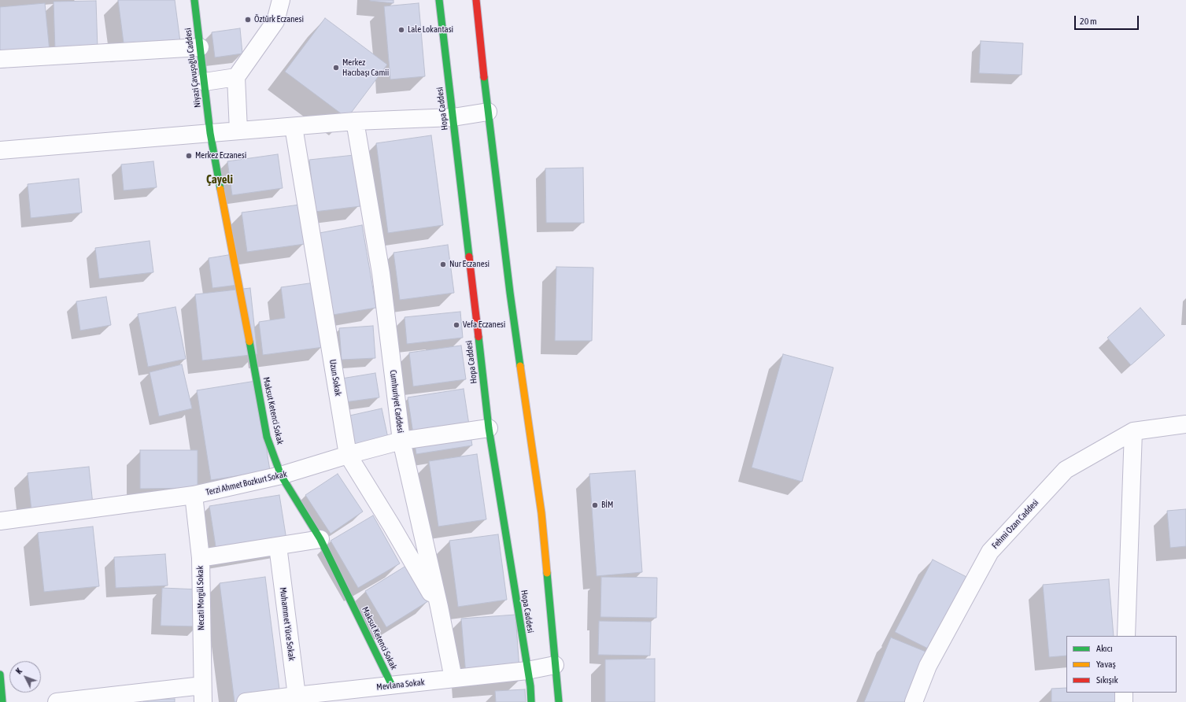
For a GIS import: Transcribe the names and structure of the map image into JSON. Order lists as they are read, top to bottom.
{
  "streets": {
    "main road": ["Niyazi Çavuşoğlu Caddesi", "Hopa Caddesi", "Maksut Ketenci Sokak"],
    "street": [
      "Uzun Sokak",
      "Cumhuriyet Caddesi",
      "Terzi Ahmet Bozkurt Sokak",
      "Fehmi Ozan Caddesi",
      "Necati Morgül Sokak",
      "Muhammet Yüce Sokak",
      "Mevlana Sokak"
    ]
  },
  "crossings": [
    ["Niyazi Çavuşoğlu Caddesi", "Maksut Ketenci Sokak"],
    ["Hopa Caddesi", "Terzi Ahmet Bozkurt Sokak"],
    ["Hopa Caddesi", "Mevlana Sokak"],
    ["Uzun Sokak", "Cumhuriyet Caddesi"],
    ["Uzun Sokak", "Terzi Ahmet Bozkurt Sokak"],
    ["Cumhuriyet Caddesi", "Terzi Ahmet Bozkurt Sokak"],
    ["Cumhuriyet Caddesi", "Mevlana Sokak"],
    ["Maksut Ketenci Sokak", "Terzi Ahmet Bozkurt Sokak"],
    ["Maksut Ketenci Sokak", "Mevlana Sokak"],
    ["Terzi Ahmet Bozkurt Sokak", "Necati Morgül Sokak"],
    ["Muhammet Yüce Sokak", "Mevlana Sokak"]
  ],
  "districts": ["Çayeli"],
  "places": [
    "Öztürk Eczanesi",
    "Lale Lokantasi",
    "Merkez Hacıbaşı Camii",
    "Merkez Eczanesi",
    "Nur Eczanesi",
    "Vefa Eczanesi",
    "BİM"
  ],
  "legend": ["Akıcı", "Yavaş", "Sıkışık"],
  "scale_bar": "20 m",
  "north": "top left"
}
